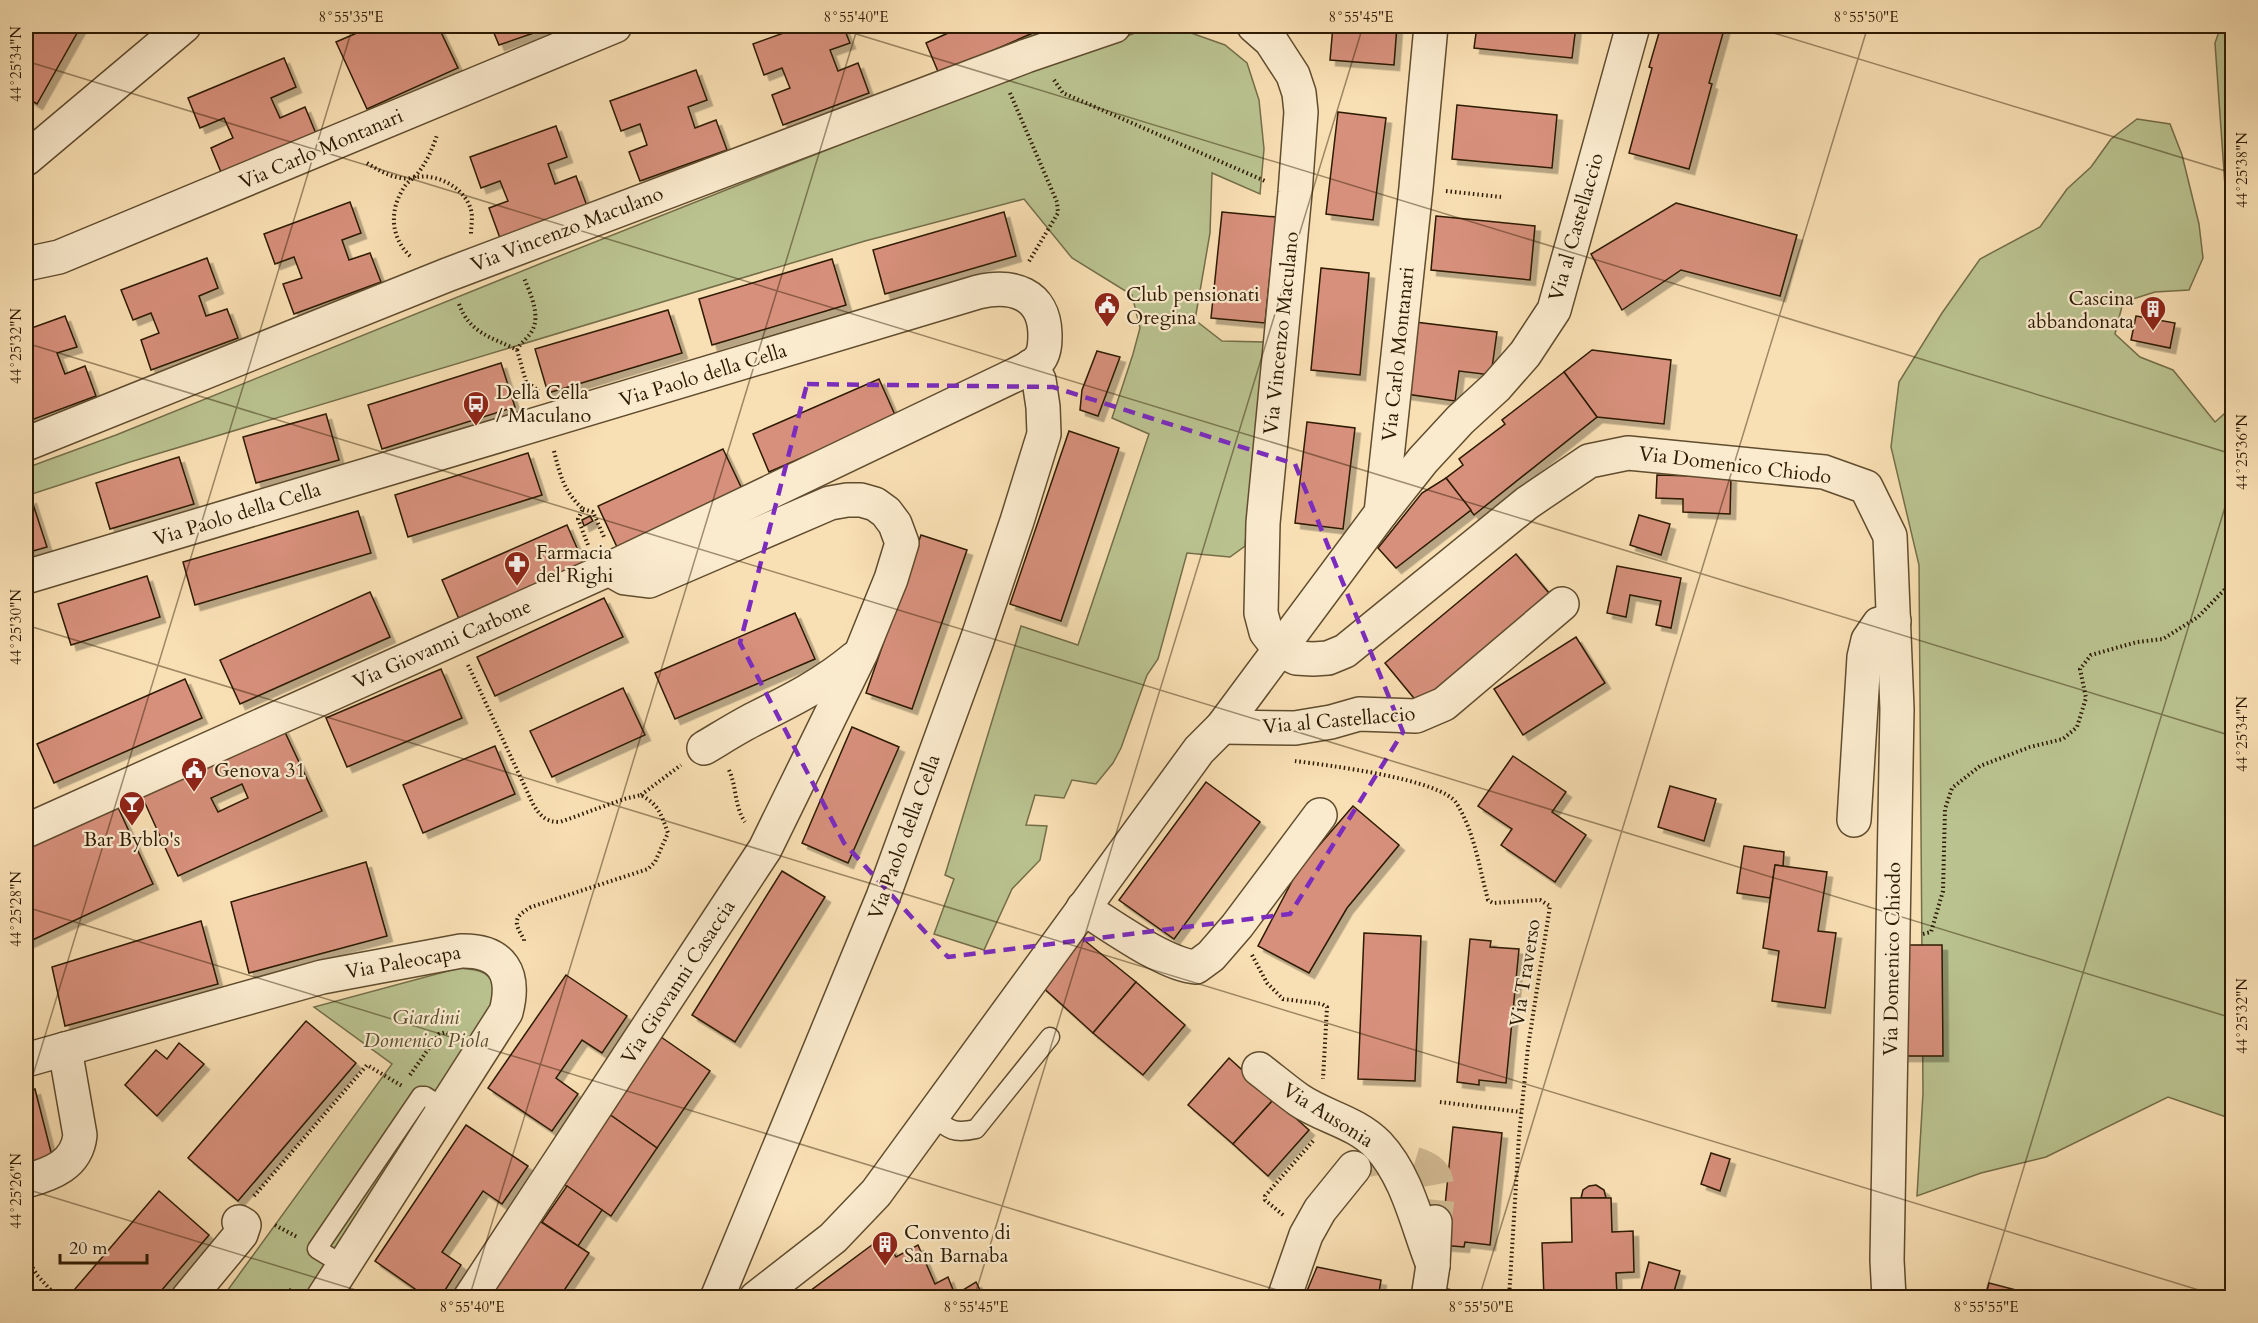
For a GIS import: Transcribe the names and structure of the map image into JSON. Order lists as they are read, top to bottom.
{
  "streets": {
    "street": [
      "Via Carlo Montanari",
      "Via al Castellaccio",
      "Via Vincenzo Maculano",
      "Via Paolo della Cella",
      "Via Domenico Chiodo",
      "Via Giovanni Carbone",
      "Via Paleocapa",
      "Via Giovanni Casaccia",
      "Via Ausonia"
    ],
    "path": ["Via Traverso"]
  },
  "crossings": [
    ["Via Carlo Montanari", "Via al Castellaccio"],
    ["Via al Castellaccio", "Via Vincenzo Maculano"],
    ["Via al Castellaccio", "Via Domenico Chiodo"],
    ["Via Vincenzo Maculano", "Via Domenico Chiodo"],
    ["Via Paolo della Cella", "Via Giovanni Carbone"],
    ["Via Giovanni Carbone", "Via Giovanni Casaccia"]
  ],
  "parks": ["Giardini Domenico Piola"],
  "places": {
    "public building": ["Club pensionati Oregina", "Genova 31"],
    "building": ["Cascina abbandonata", "Convento di San Barnaba"],
    "bus stop": ["Della Cella / Maculano"],
    "pharmacy": ["Farmacia del Righi"],
    "bar": ["Bar Byblo's"]
  },
  "scale_bar": "20 m",
  "coordinates": [
    "8°55'35\"E",
    "8°55'40\"E",
    "8°55'45\"E",
    "8°55'50\"E",
    "44°25'34\"N",
    "44°25'38\"N",
    "44°25'32\"N",
    "44°25'36\"N",
    "44°25'30\"N",
    "44°25'28\"N",
    "44°25'26\"N",
    "8°55'55\"E"
  ]
}
